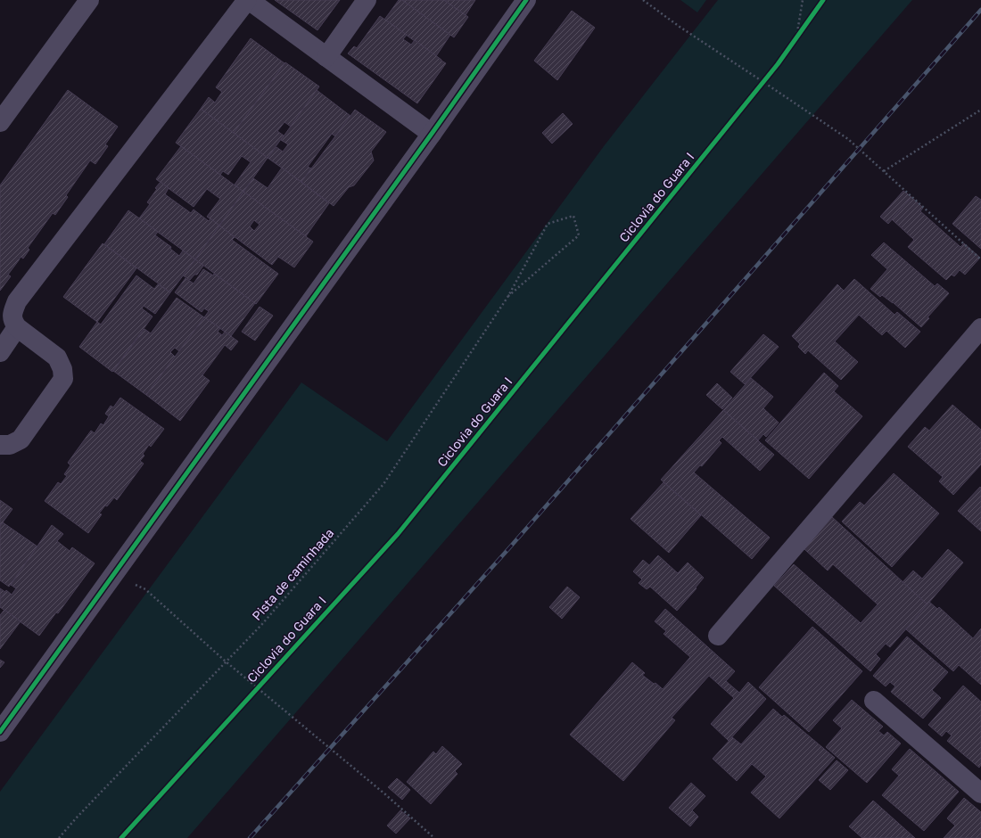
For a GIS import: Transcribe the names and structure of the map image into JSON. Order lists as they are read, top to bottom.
{
  "streets": {
    "path": ["Pista de caminhada"],
    "cycle path": ["Ciclovia do Guara I"]
  }
}
